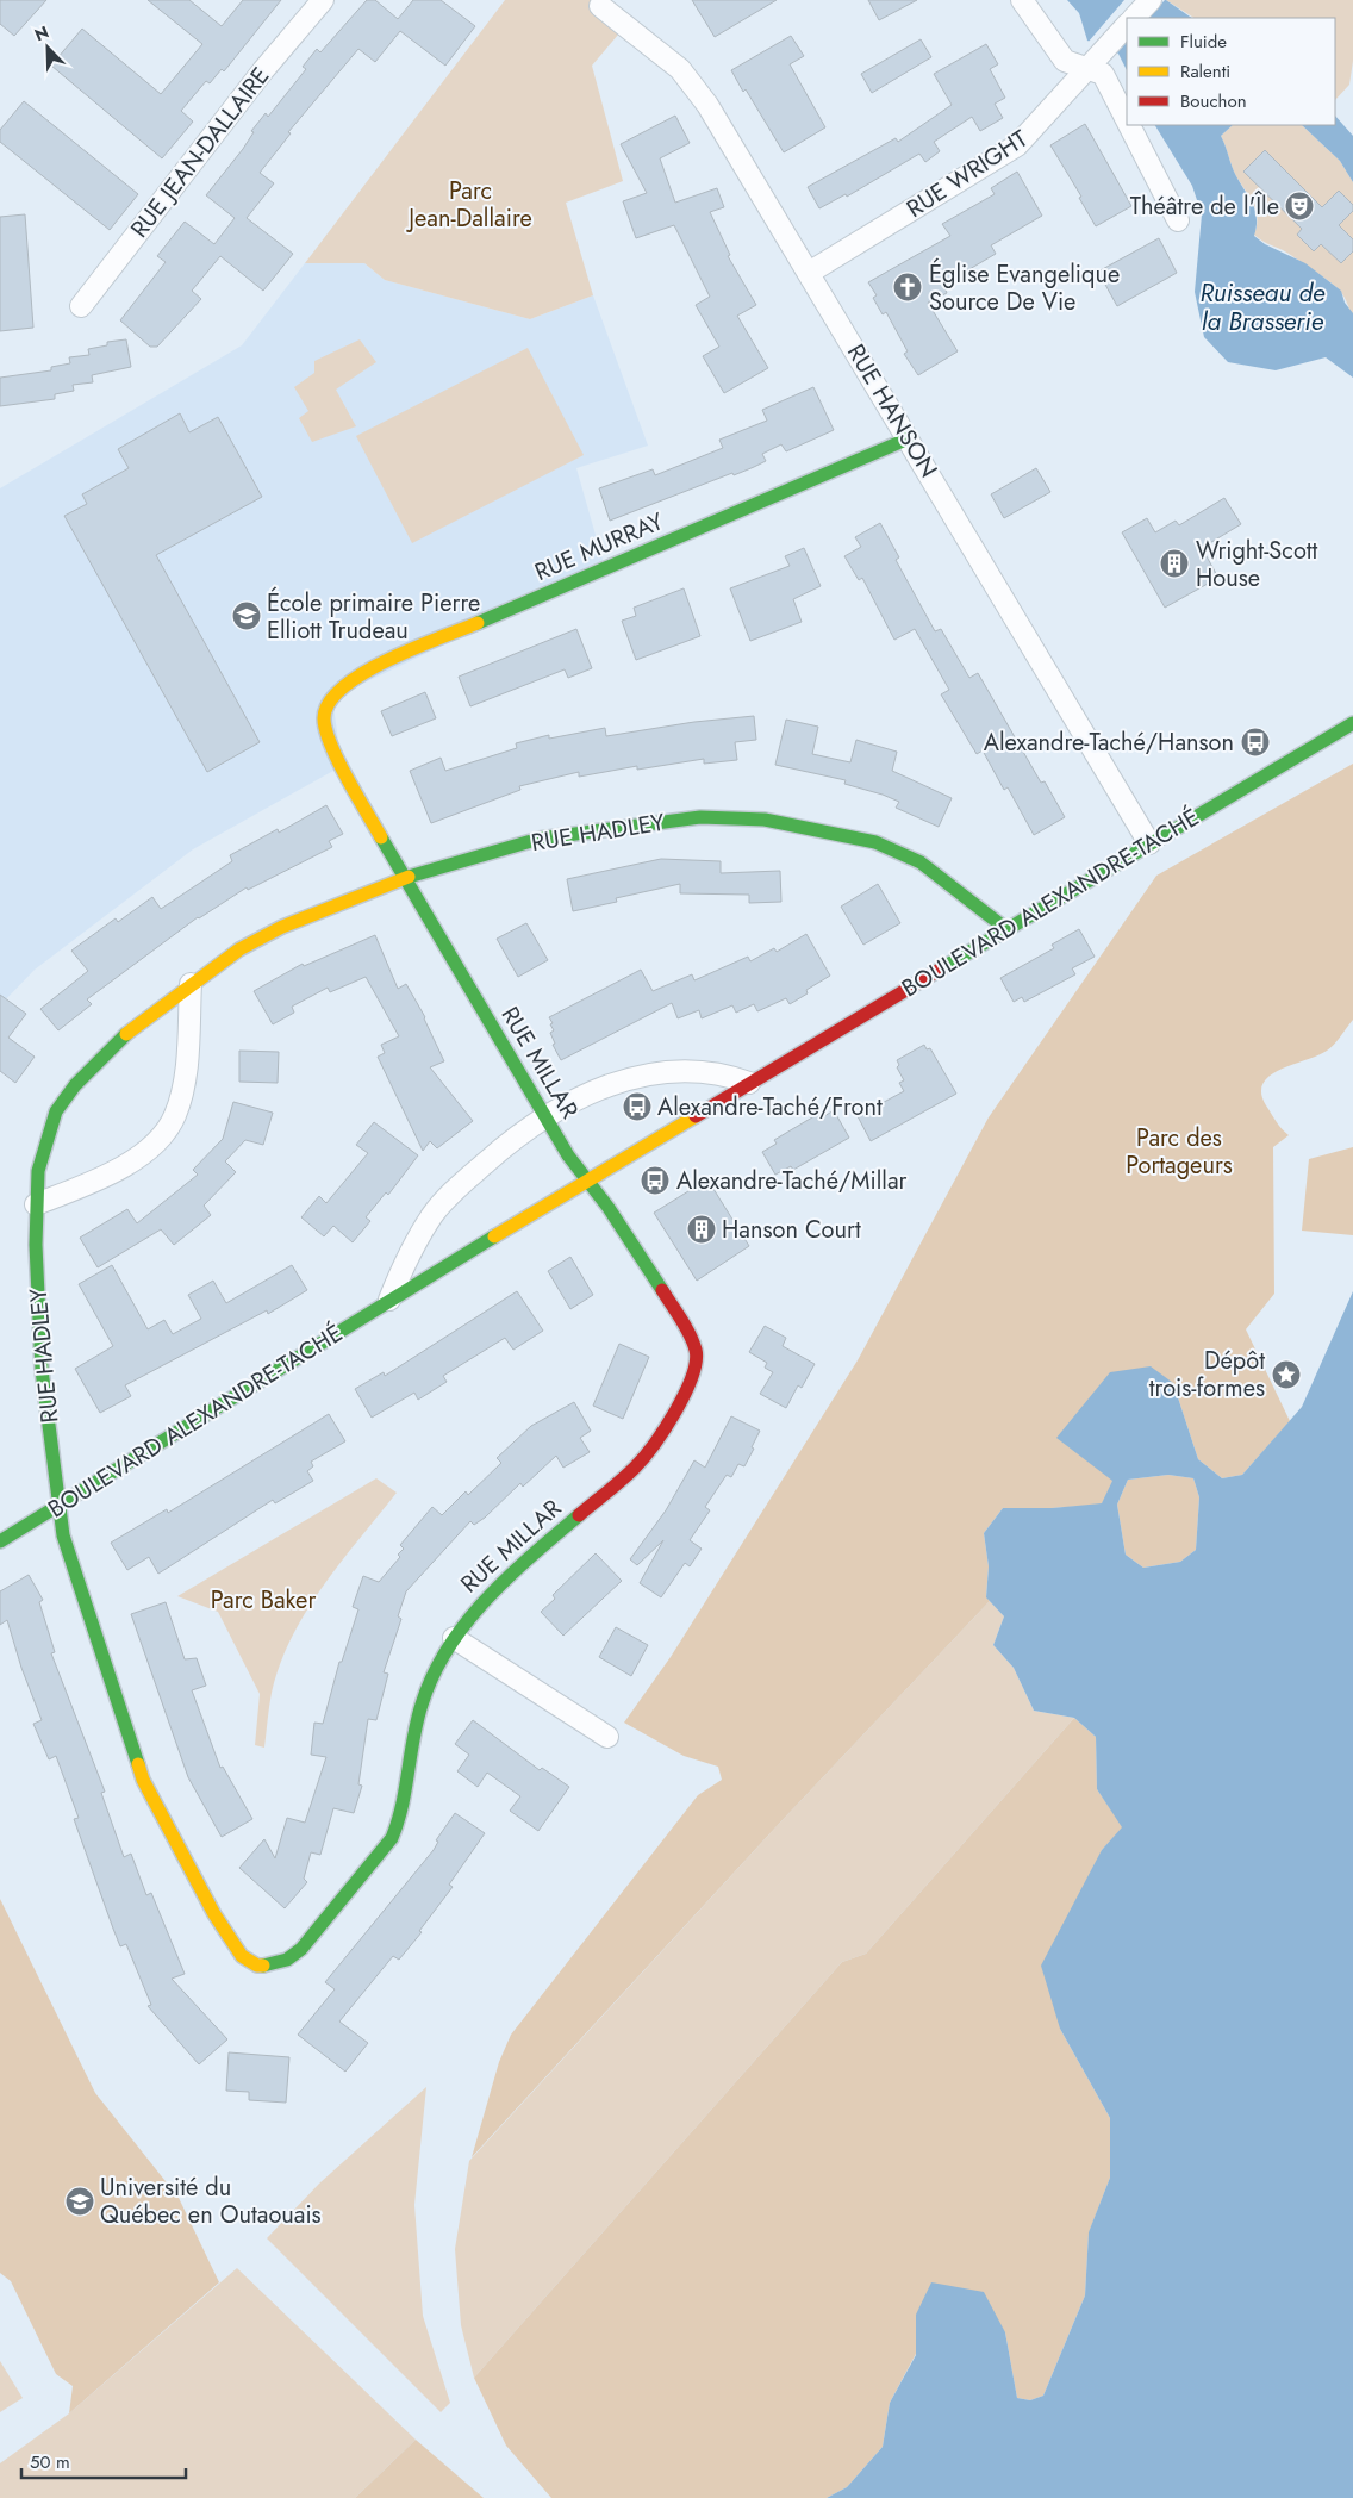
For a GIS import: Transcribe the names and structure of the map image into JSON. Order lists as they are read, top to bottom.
{
  "streets": {
    "street": [
      "RUE JEAN-DALLAIRE",
      "RUE WRIGHT",
      "RUE HANSON",
      "RUE MURRAY",
      "RUE HADLEY",
      "BOULEVARD ALEXANDRE-TACHÉ",
      "RUE MILLAR"
    ]
  },
  "crossings": [
    ["RUE WRIGHT", "RUE HANSON"],
    ["RUE HANSON", "RUE MURRAY"],
    ["RUE HANSON", "BOULEVARD ALEXANDRE-TACHÉ"],
    ["RUE MURRAY", "RUE MILLAR"],
    ["RUE HADLEY", "BOULEVARD ALEXANDRE-TACHÉ"],
    ["RUE HADLEY", "RUE MILLAR"],
    ["BOULEVARD ALEXANDRE-TACHÉ", "RUE MILLAR"]
  ],
  "water": ["Ruisseau de la Brasserie"],
  "parks": ["Parc Jean-Dallaire", "Parc des Portageurs", "Parc Baker"],
  "places": {
    "theatre": ["Théâtre de l'Île"],
    "church": ["Église Evangelique Source De Vie"],
    "building": ["Wright-Scott House", "Hanson Court"],
    "school or university": ["École primaire Pierre Elliott Trudeau", "Université du Québec en Outaouais"],
    "bus stop": ["Alexandre-Taché/Hanson", "Alexandre-Taché/Front", "Alexandre-Taché/Millar"],
    "place": ["Dépôt trois-formes"]
  },
  "legend": ["Fluide", "Ralenti", "Bouchon"],
  "scale_bar": "50 m",
  "north": "top left"
}
